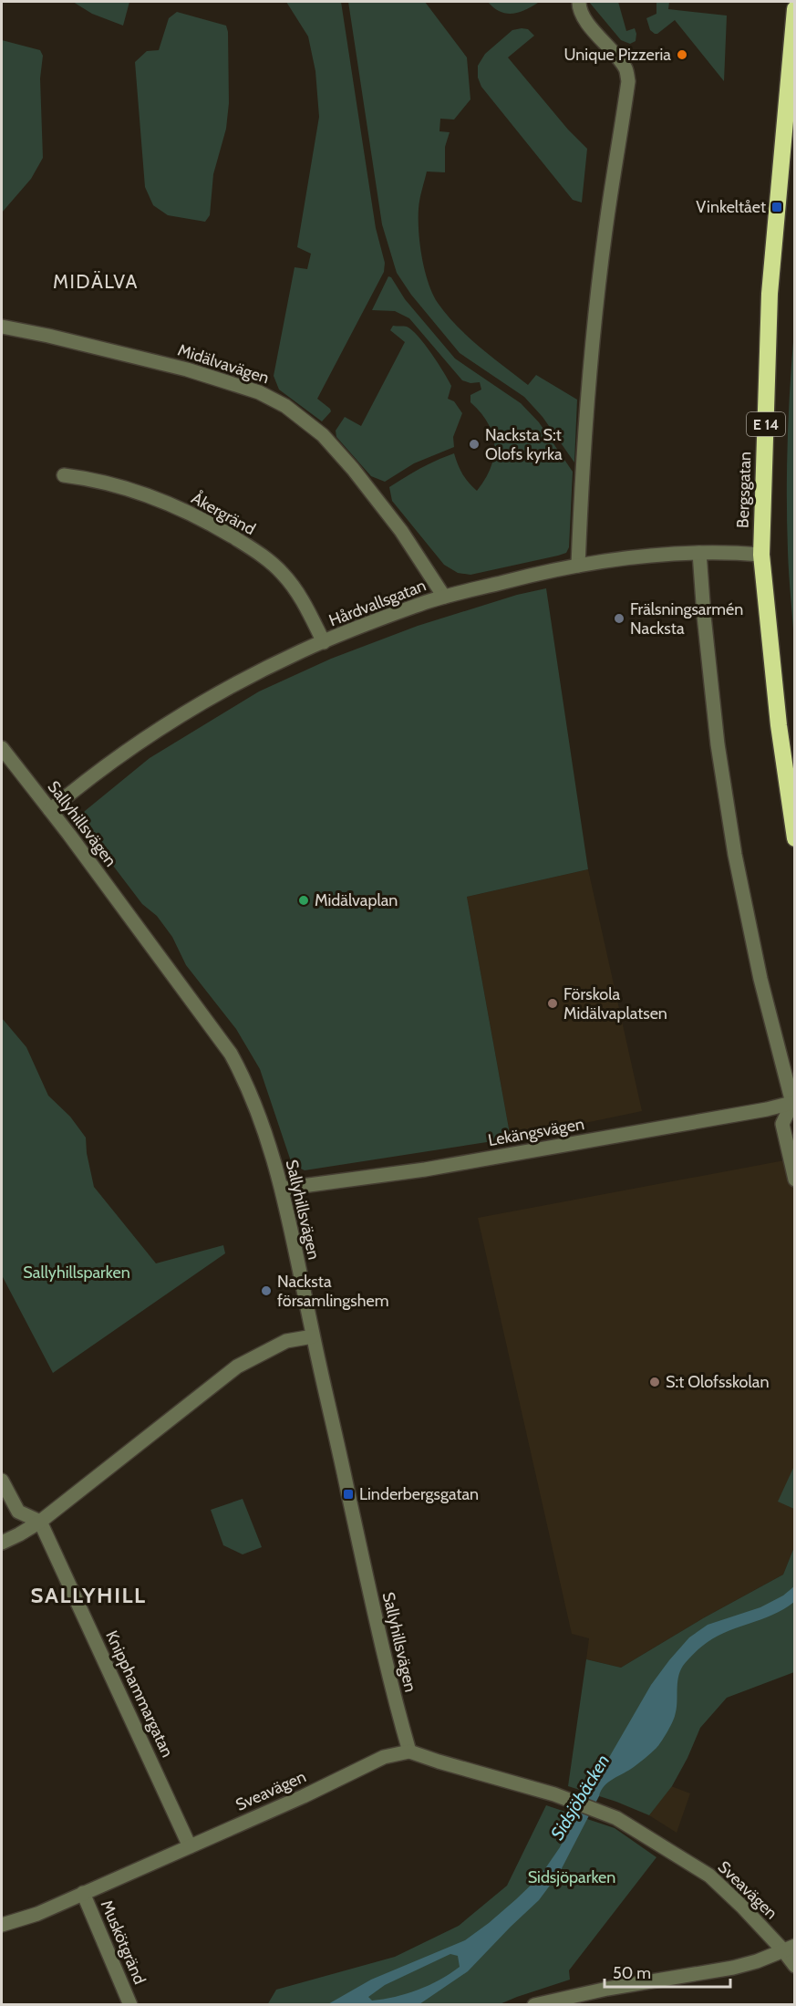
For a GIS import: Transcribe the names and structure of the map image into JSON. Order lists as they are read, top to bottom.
{
  "streets": {
    "highway": ["E 14", "Bergsgatan"],
    "street": [
      "Midälvavägen",
      "Åkergränd",
      "Hårdvallsgatan",
      "Sallyhillsvägen",
      "Lekängsvägen",
      "Knipphammargatan",
      "Sveavägen",
      "Muskötgränd"
    ]
  },
  "crossings": [
    ["Midälvavägen", "Hårdvallsgatan"],
    ["Bergsgatan", "Hårdvallsgatan"],
    ["Åkergränd", "Hårdvallsgatan"],
    ["Hårdvallsgatan", "Sallyhillsvägen"],
    ["Sallyhillsvägen", "Lekängsvägen"],
    ["Sallyhillsvägen", "Sveavägen"],
    ["Knipphammargatan", "Sveavägen"],
    ["Sveavägen", "Muskötgränd"]
  ],
  "districts": ["MIDÄLVA", "SALLYHILL"],
  "water": ["Sidsjöbäcken"],
  "parks": ["Sallyhillsparken", "Sidsjöparken"],
  "places": {
    "other": [
      "Unique Pizzeria",
      "Nacksta S:t Olofs kyrka",
      "Frälsningsarmén Nacksta",
      "Midälvaplan",
      "Förskola Midälvaplatsen",
      "Nacksta församlingshem",
      "S:t Olofsskolan"
    ],
    "transit": ["Vinkeltået", "Linderbergsgatan"]
  },
  "scale_bar": "50 m"
}
